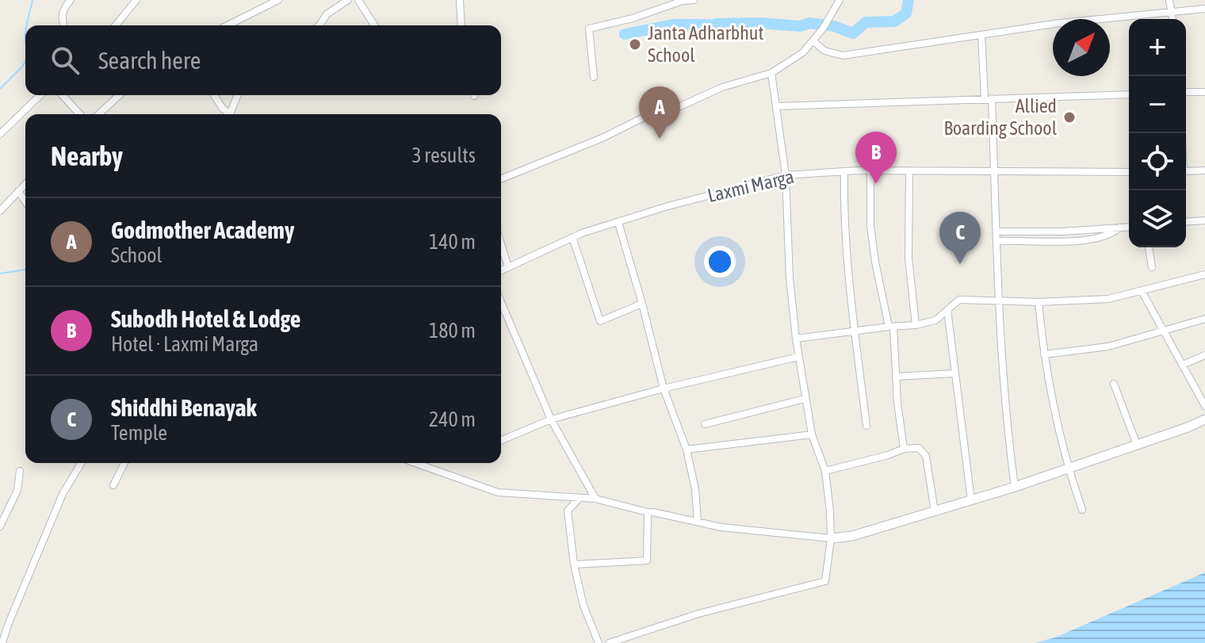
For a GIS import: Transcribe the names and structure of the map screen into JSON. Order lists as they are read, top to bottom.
{
  "streets": {
    "street": ["Laxmi Marga"]
  },
  "places": ["Janta Adharbhut School", "Allied Boarding School"],
  "north": "top right",
  "page": {
    "map_buttons": ["+", "−"],
    "search": "Search here",
    "pins": ["A", "B", "C"],
    "heading": ["Nearby", "3 results"],
    "list": [
      {
        "mark": "A",
        "name": "Godmother Academy",
        "note": "School",
        "value": "140 m"
      },
      {
        "mark": "B",
        "name": "Subodh Hotel & Lodge",
        "note": "Hotel · Laxmi Marga",
        "value": "180 m"
      },
      {
        "mark": "C",
        "name": "Shiddhi Benayak",
        "note": "Temple",
        "value": "240 m"
      }
    ]
  }
}
